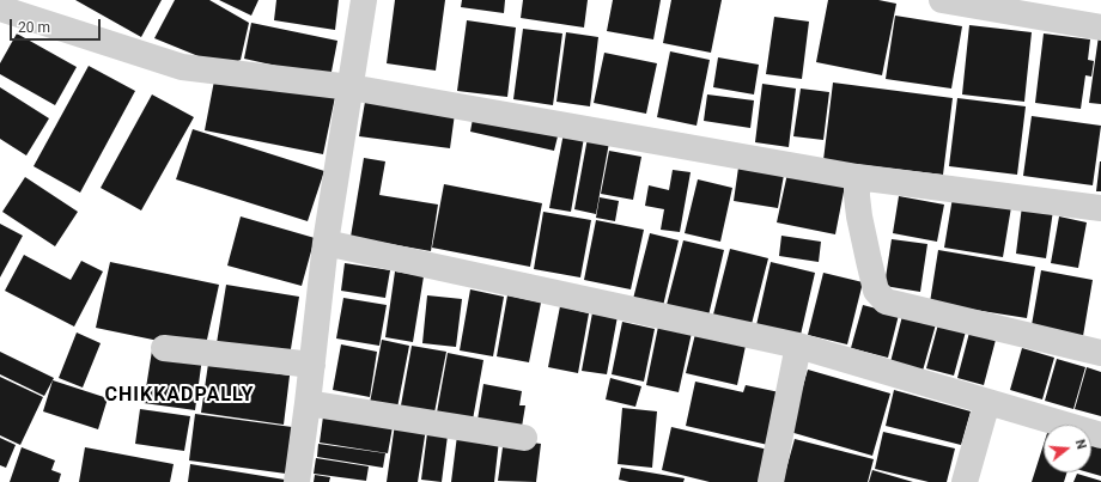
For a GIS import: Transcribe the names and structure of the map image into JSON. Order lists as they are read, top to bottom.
{
  "districts": ["CHIKKADPALLY"],
  "scale_bar": "20 m",
  "north": "right"
}
